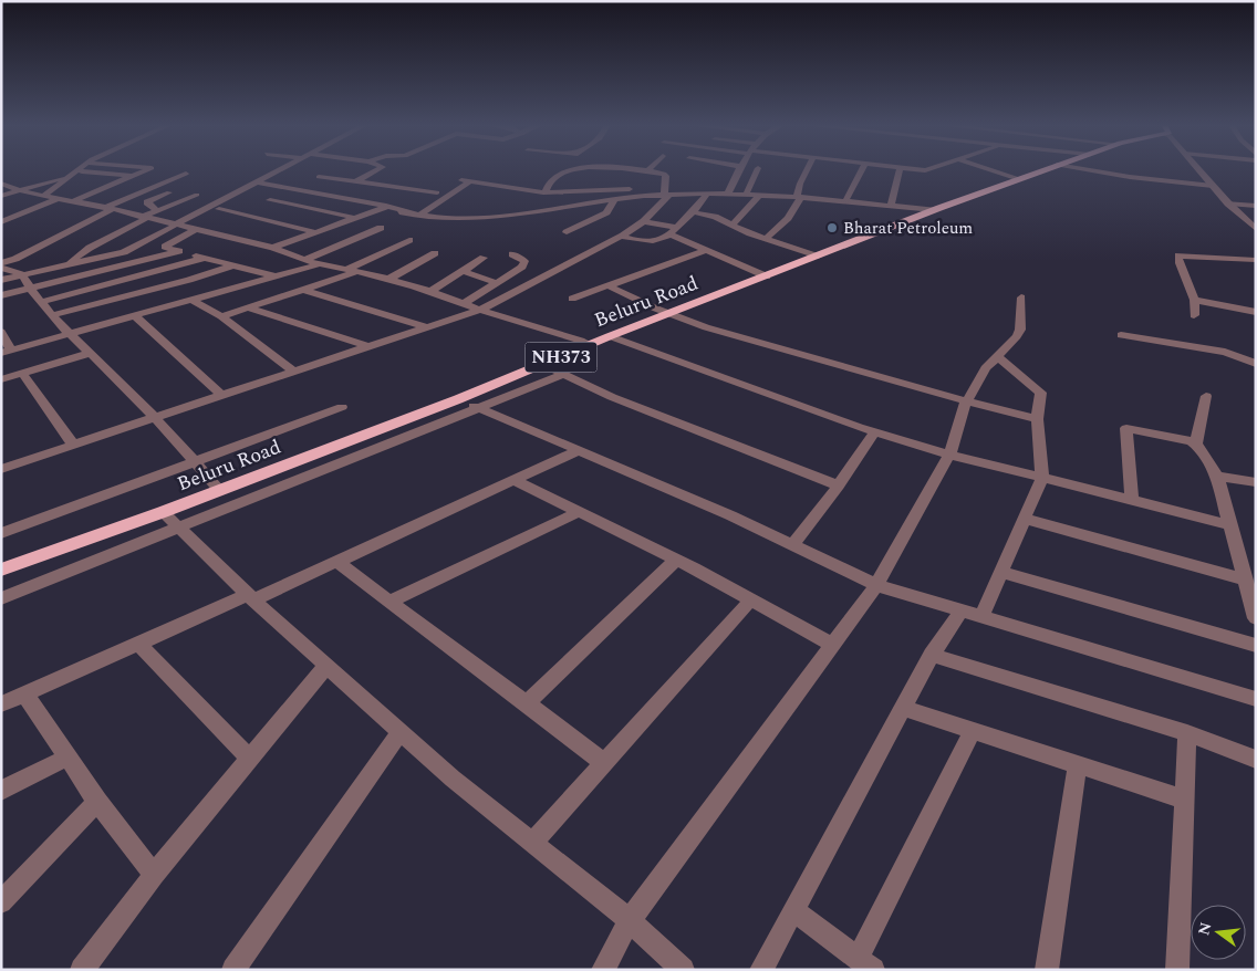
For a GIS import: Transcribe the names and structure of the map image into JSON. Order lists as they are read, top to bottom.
{
  "streets": {
    "highway": ["Beluru Road", "NH373"]
  },
  "places": ["Bharat Petroleum"],
  "north": "left"
}
